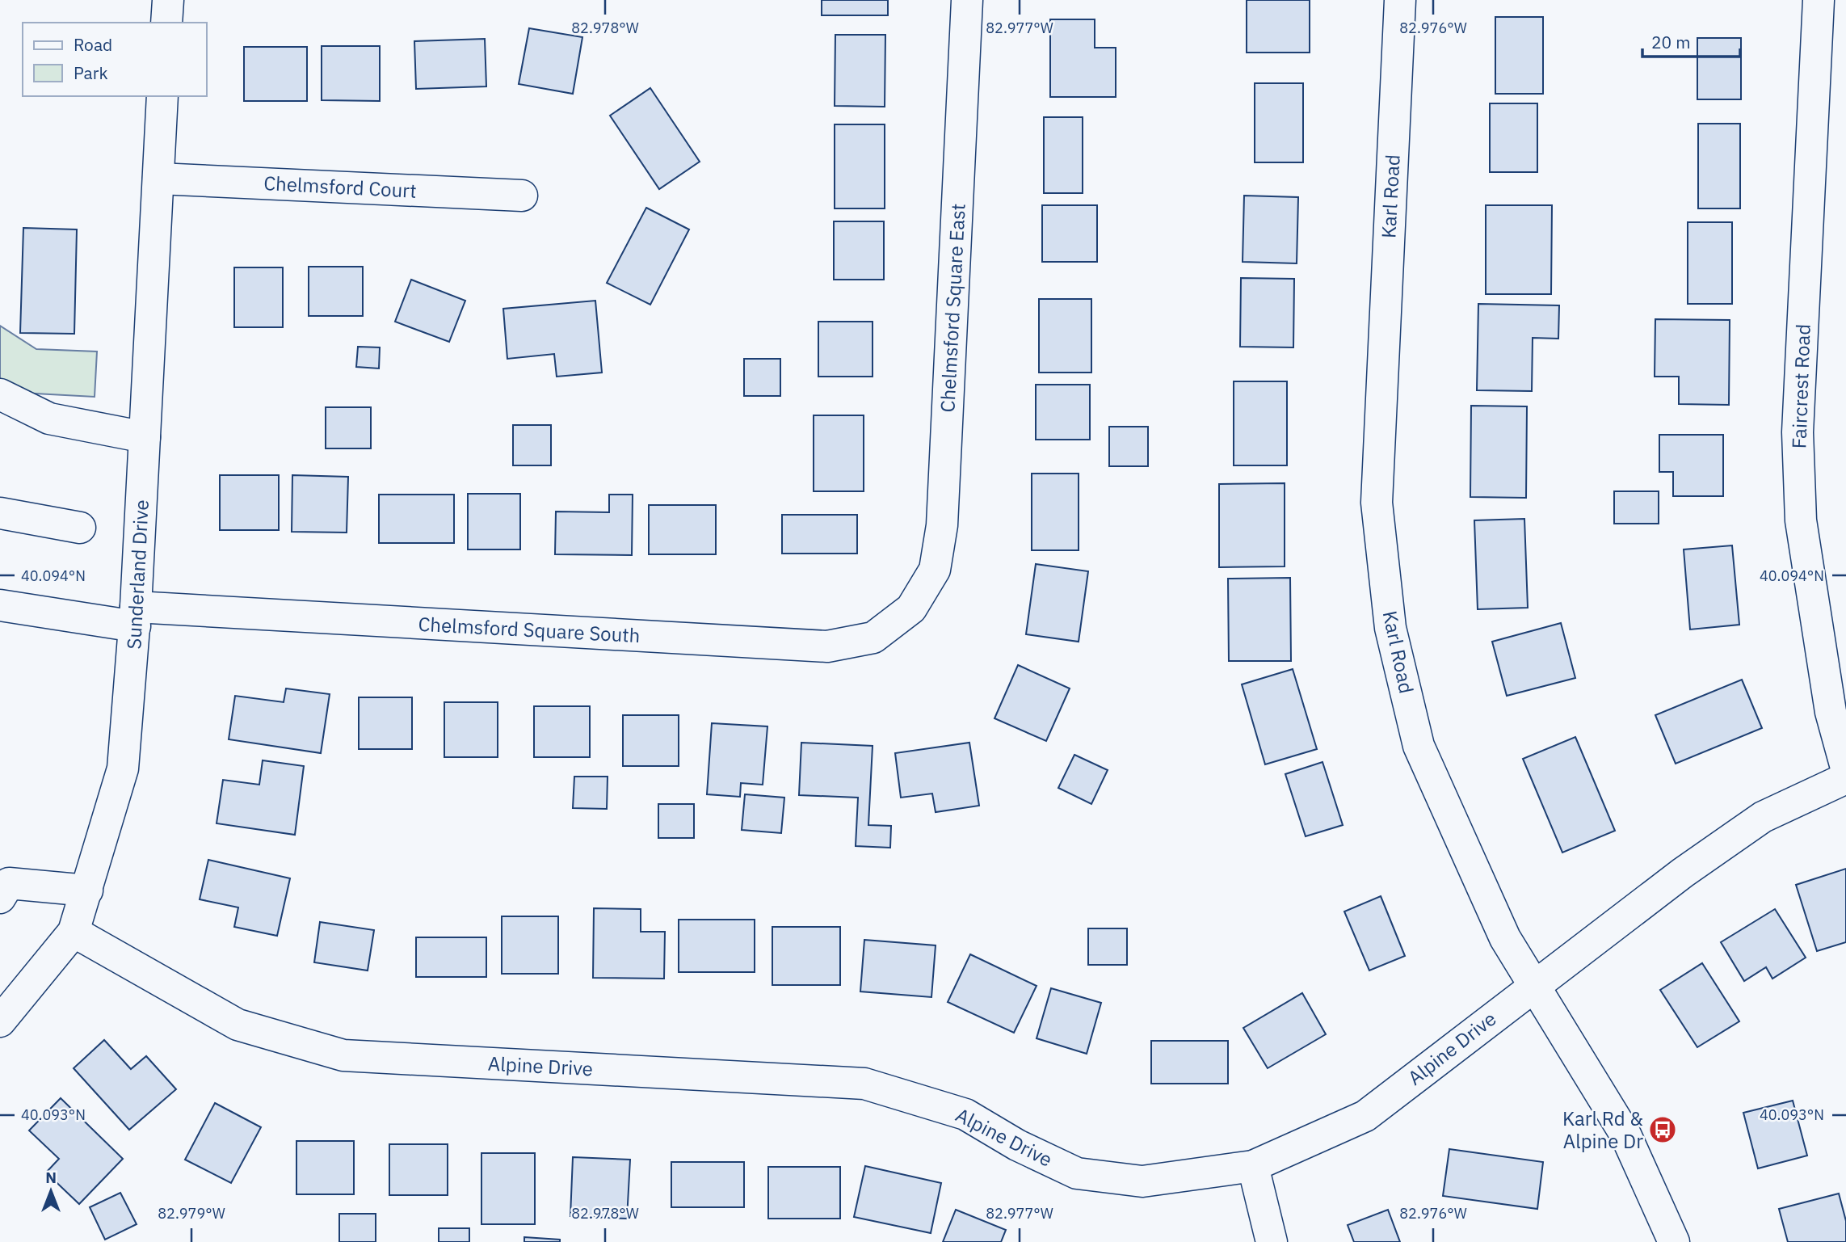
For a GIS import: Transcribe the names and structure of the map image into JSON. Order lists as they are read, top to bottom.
{
  "streets": {
    "street": [
      "Chelmsford Court",
      "Karl Road",
      "Chelmsford Square East",
      "Faircrest Road",
      "Sunderland Drive",
      "Chelmsford Square South",
      "Alpine Drive"
    ]
  },
  "crossings": [
    ["Chelmsford Court", "Sunderland Drive"],
    ["Karl Road", "Alpine Drive"],
    ["Chelmsford Square East", "Chelmsford Square South"],
    ["Sunderland Drive", "Chelmsford Square South"],
    ["Sunderland Drive", "Alpine Drive"]
  ],
  "places": {
    "bus stop": ["Karl Rd & Alpine Dr"]
  },
  "legend": ["Road", "Park"],
  "scale_bar": "20 m",
  "north": "top",
  "coordinates": [
    "82.978°W",
    "82.977°W",
    "82.976°W",
    "40.094°N",
    "40.093°N",
    "82.979°W"
  ]
}
